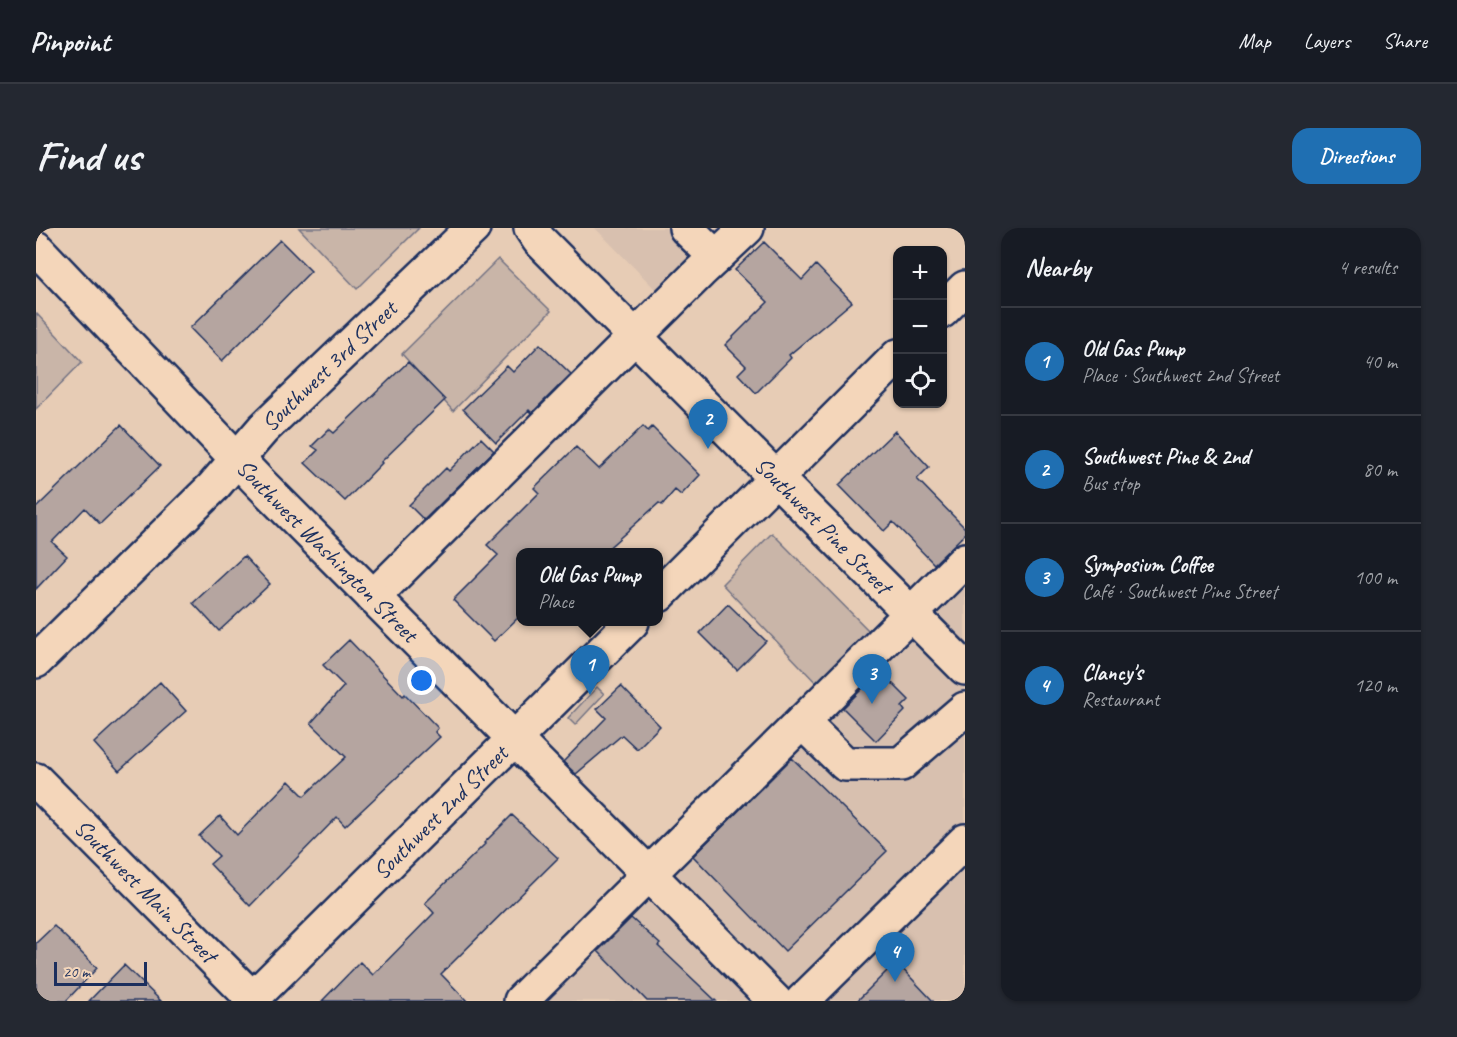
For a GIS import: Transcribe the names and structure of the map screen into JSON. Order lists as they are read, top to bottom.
{
  "streets": {
    "main road": [
      "Southwest 3rd Street",
      "Southwest Pine Street",
      "Southwest Washington Street",
      "Southwest 2nd Street",
      "Southwest Main Street"
    ]
  },
  "crossings": [
    ["Southwest 3rd Street", "Southwest Washington Street"],
    ["Southwest Washington Street", "Southwest 2nd Street"],
    ["Southwest 2nd Street", "Southwest Main Street"]
  ],
  "scale_bar": "20 m",
  "page": {
    "header": "Pinpoint",
    "nav": ["Map", "Layers", "Share"],
    "buttons": "Directions",
    "title": "Find us",
    "heading": ["Nearby", "4 results"],
    "map_buttons": ["+", "−"],
    "list": [
      {
        "mark": "1",
        "name": "Old Gas Pump",
        "note": "Place · Southwest 2nd Street",
        "value": "40 m"
      },
      {
        "mark": "2",
        "name": "Southwest Pine & 2nd",
        "note": "Bus stop",
        "value": "80 m"
      },
      {
        "mark": "3",
        "name": "Symposium Coffee",
        "note": "Café · Southwest Pine Street",
        "value": "100 m"
      },
      {
        "mark": "4",
        "name": "Clancy's",
        "note": "Restaurant",
        "value": "120 m"
      }
    ],
    "pins": [
      "2",
      "1",
      "3",
      "4"
    ],
    "popup": ["Old Gas Pump", "Place"],
    "scale": "20 m"
  }
}
